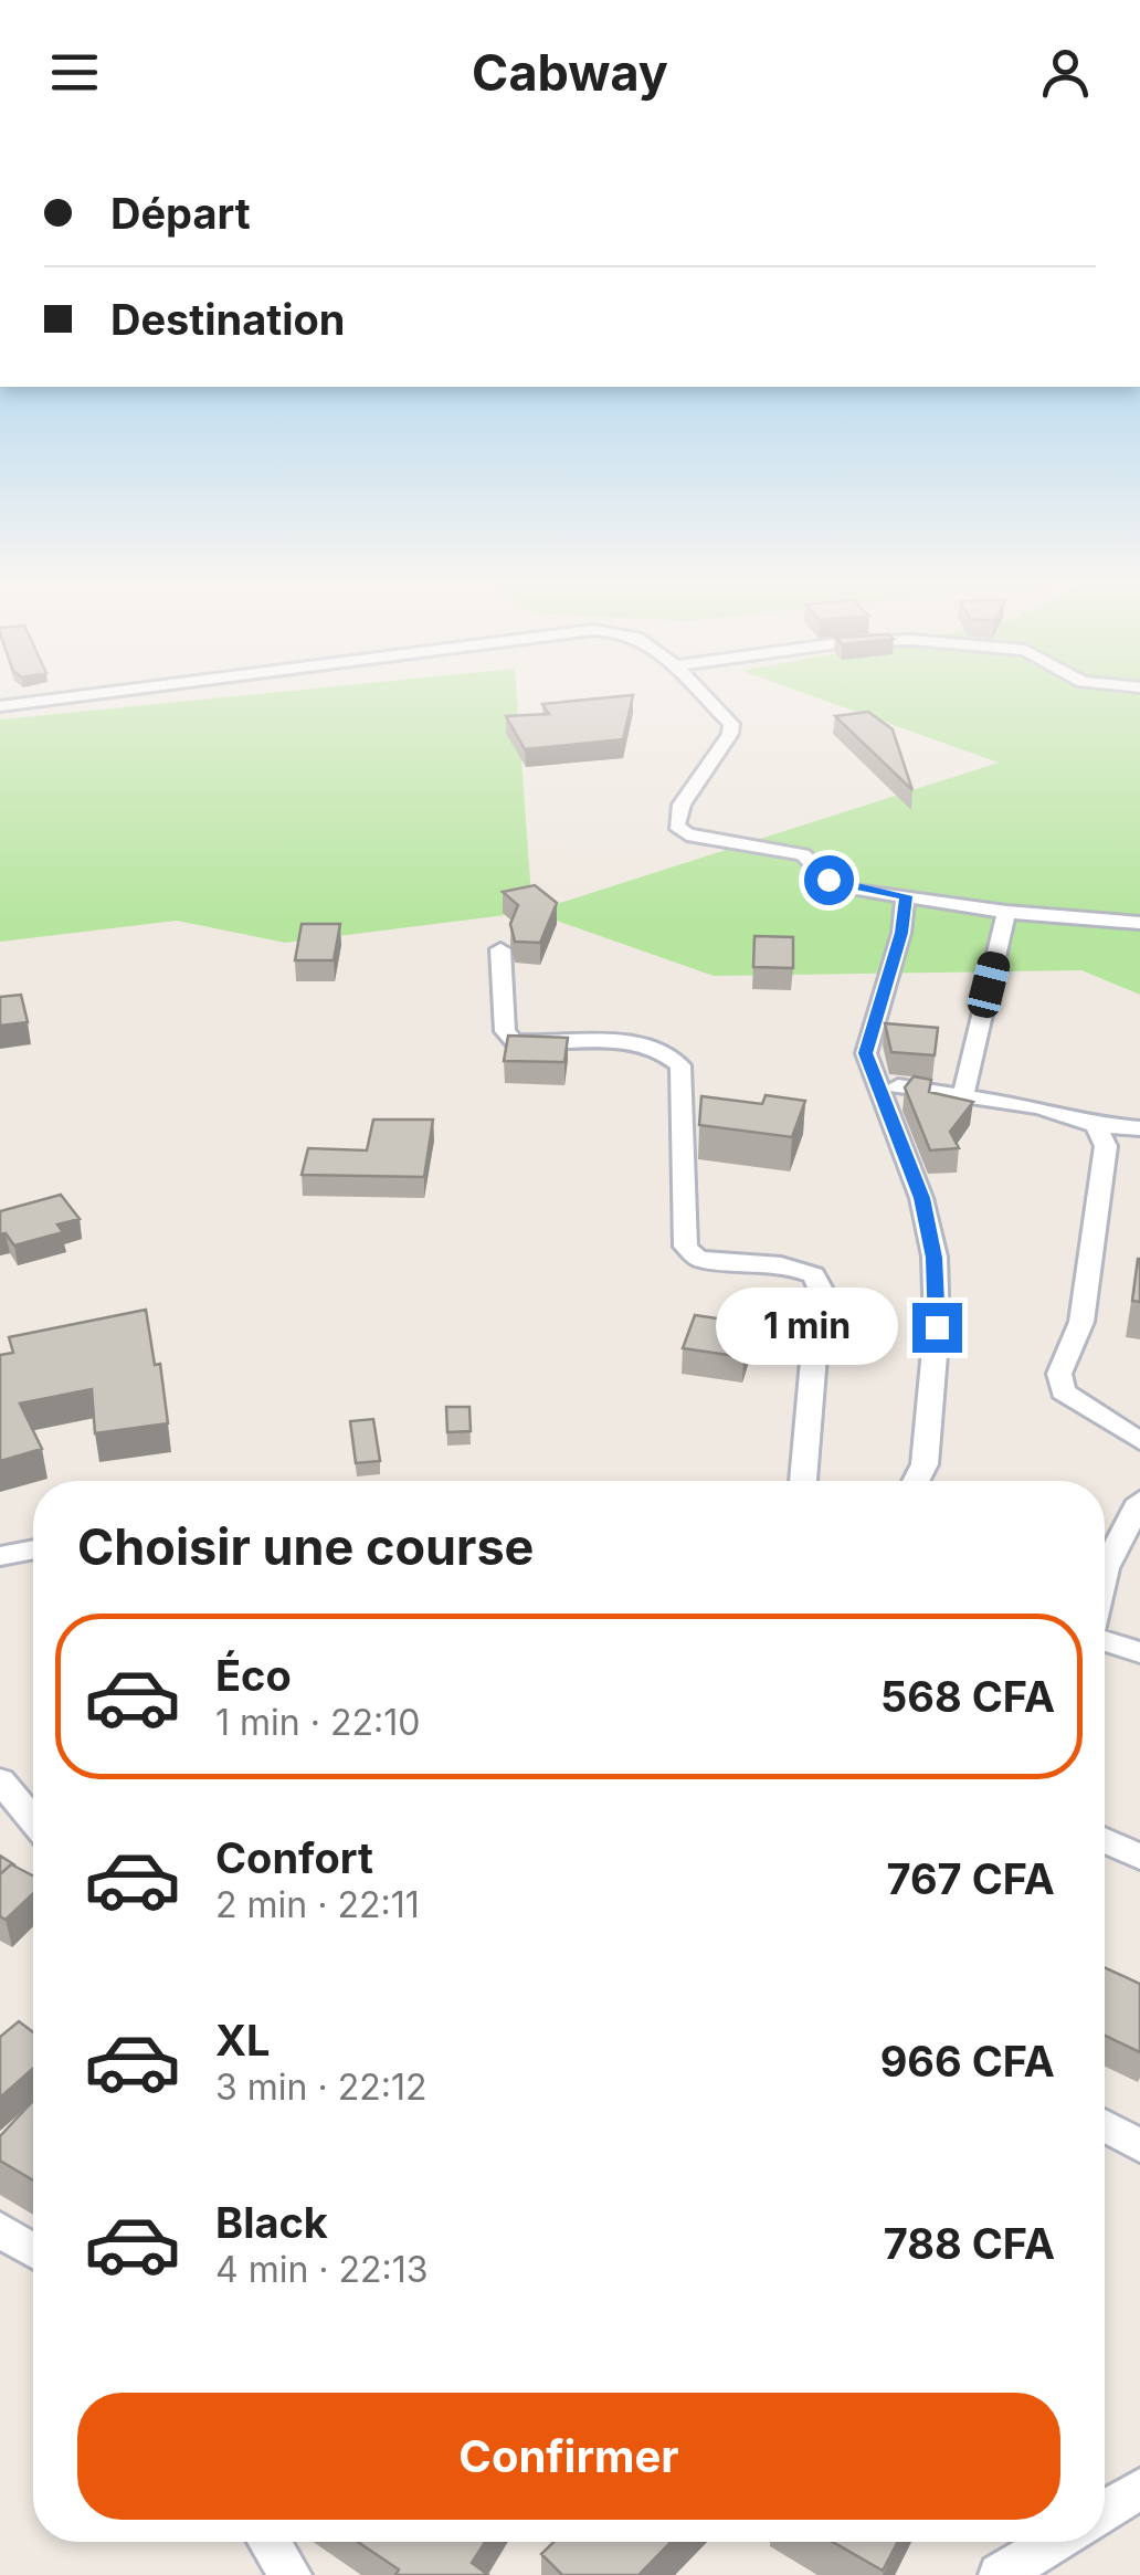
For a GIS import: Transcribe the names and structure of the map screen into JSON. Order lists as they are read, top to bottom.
{
  "page": {
    "header": "Cabway",
    "banner": ["Départ", "Destination"],
    "bubble": "1 min",
    "heading": "Choisir une course",
    "list": [
      {
        "name": "Éco",
        "note": "1 min · 22:10",
        "value": "568 CFA"
      },
      {
        "name": "Confort",
        "note": "2 min · 22:11",
        "value": "767 CFA"
      },
      {
        "name": "XL",
        "note": "3 min · 22:12",
        "value": "966 CFA"
      },
      {
        "name": "Black",
        "note": "4 min · 22:13",
        "value": "788 CFA"
      }
    ],
    "buttons": "Confirmer"
  }
}
